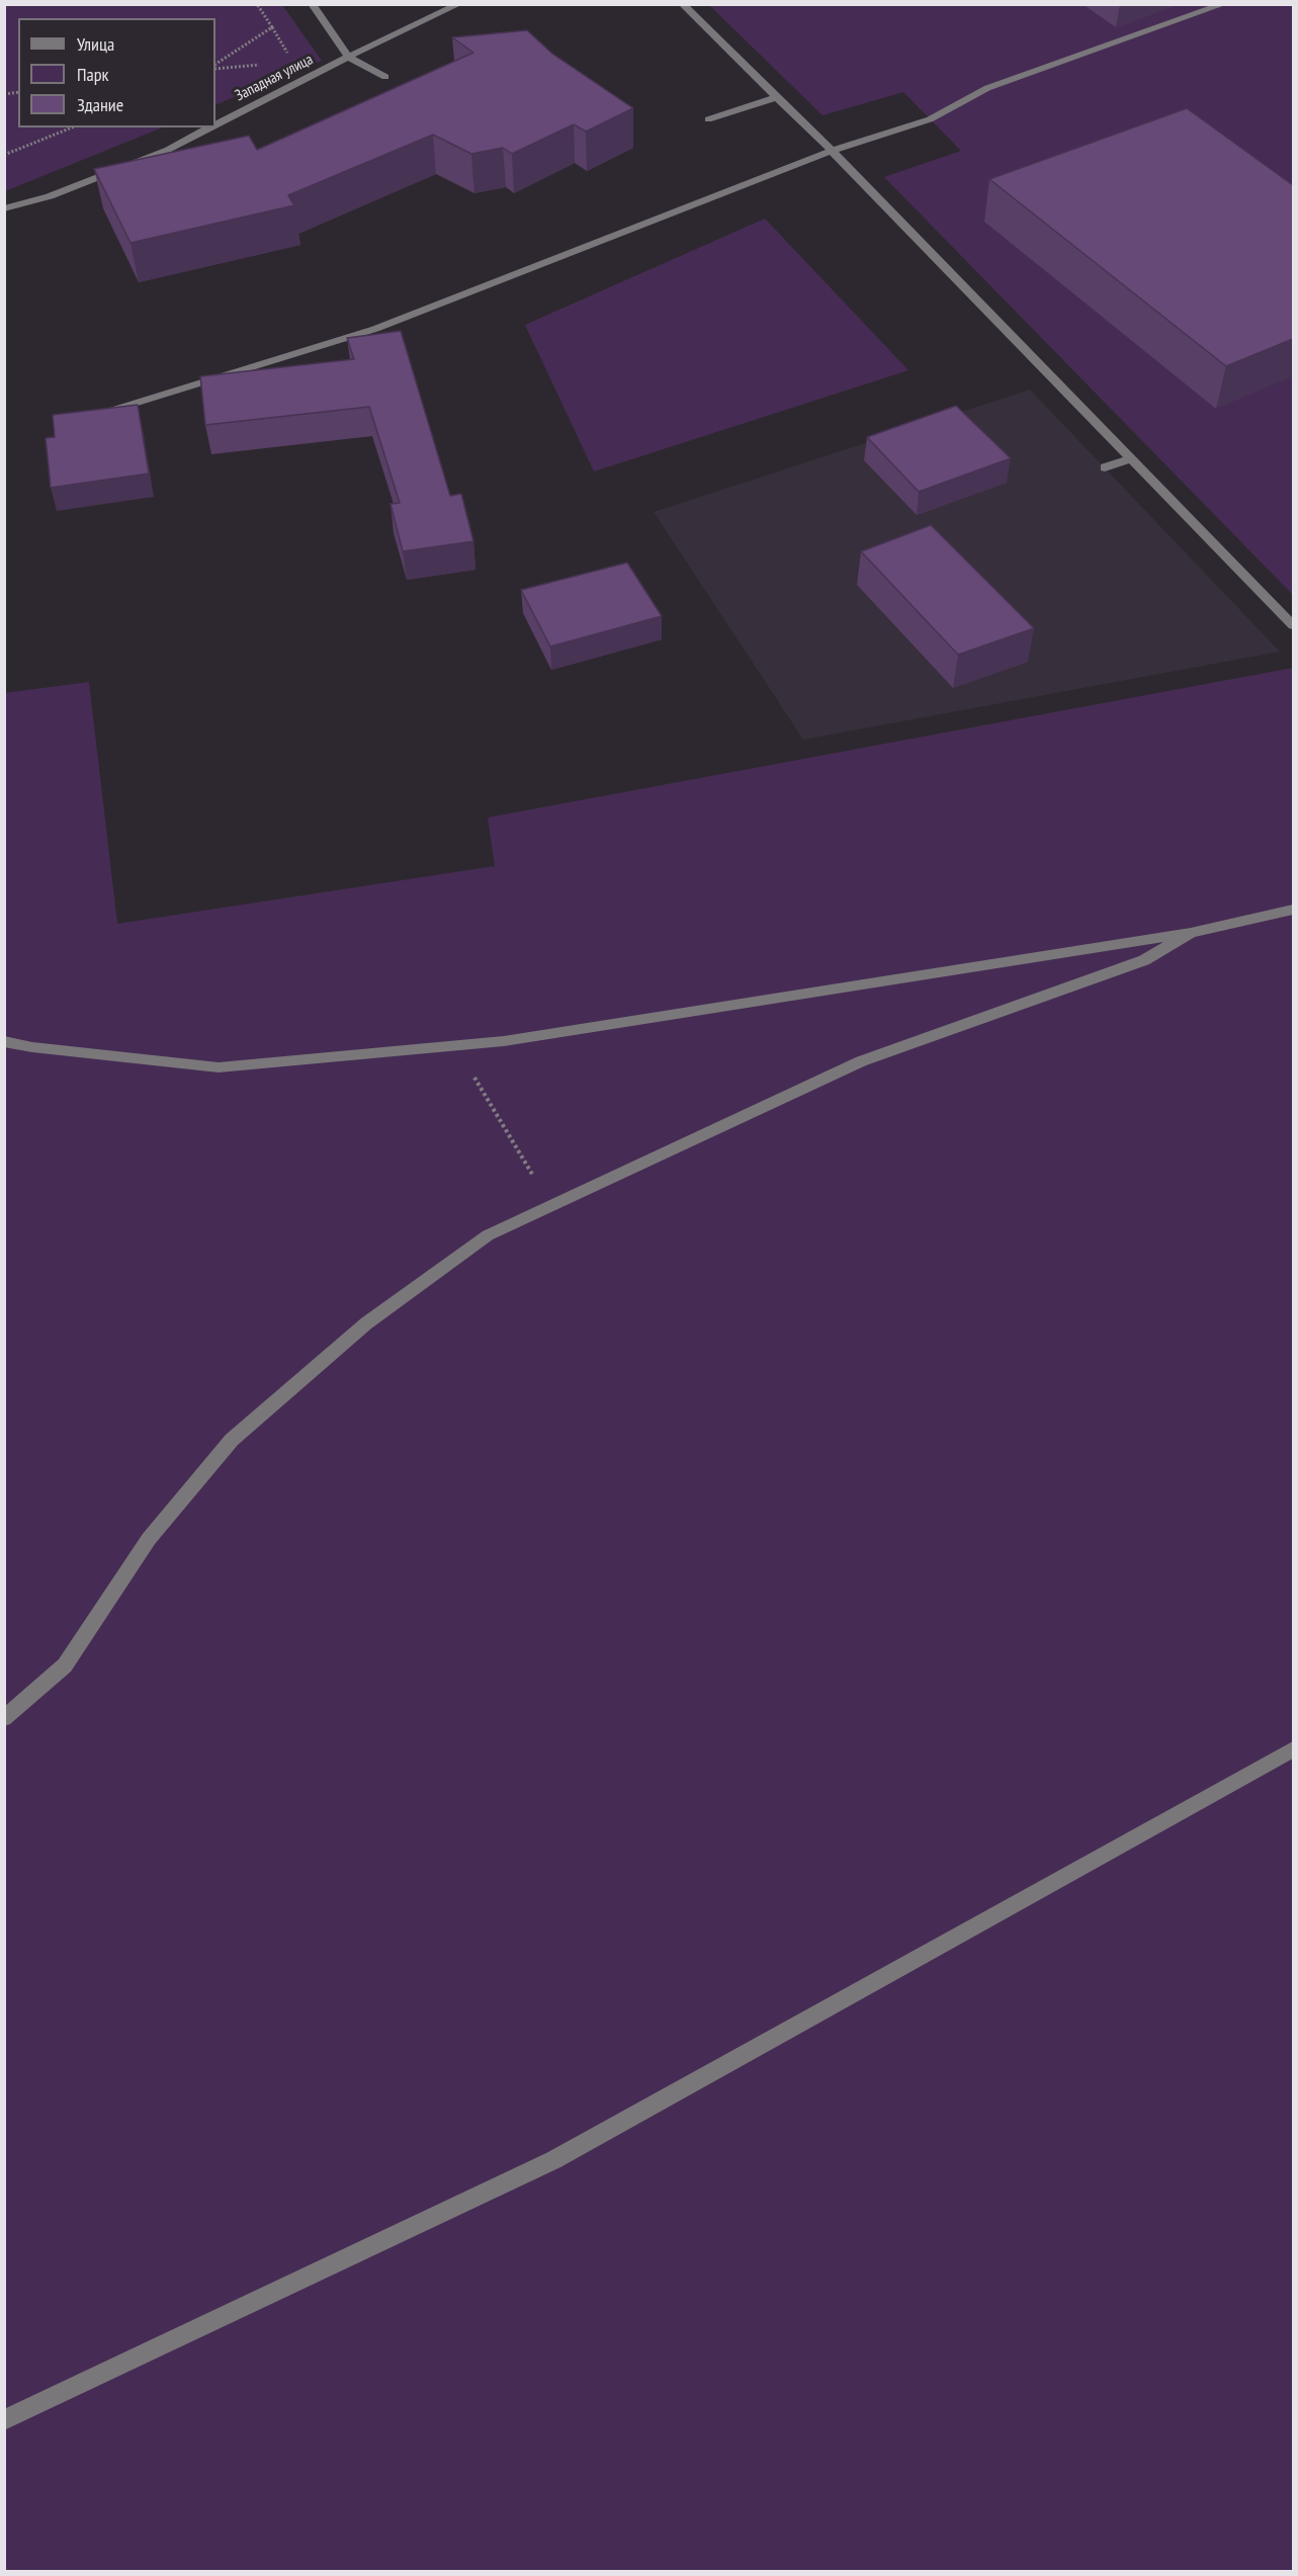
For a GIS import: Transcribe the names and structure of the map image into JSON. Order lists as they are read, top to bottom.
{
  "streets": {
    "street": ["Западная улица"]
  },
  "legend": ["Улица", "Парк", "Здание"]
}
